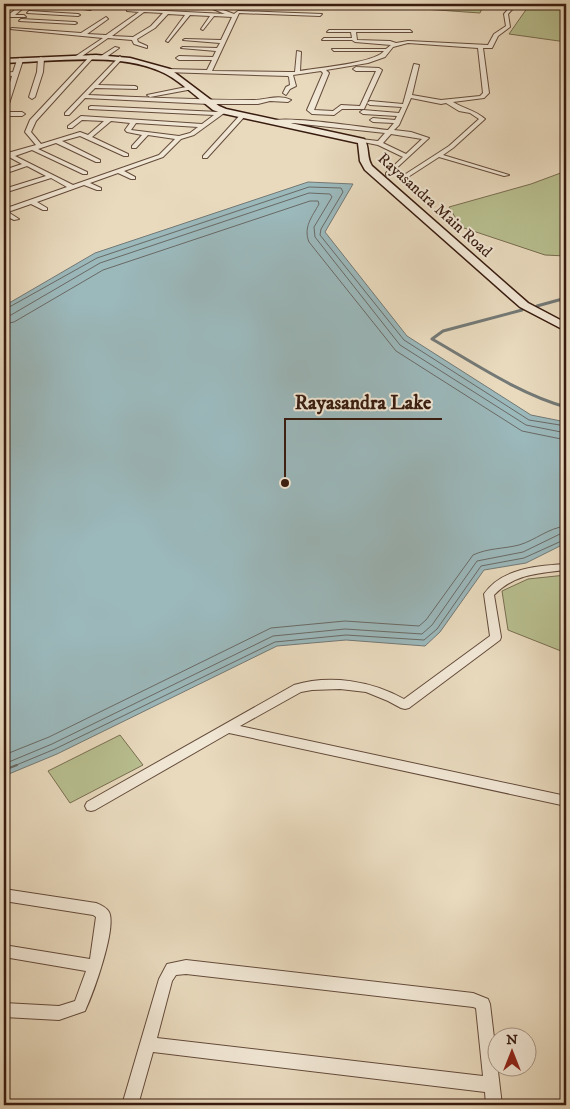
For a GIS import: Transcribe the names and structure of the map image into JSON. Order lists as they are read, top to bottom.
{
  "streets": {
    "street": ["Rayasandra Main Road"]
  },
  "places": ["Rayasandra Lake"],
  "north": "top"
}
